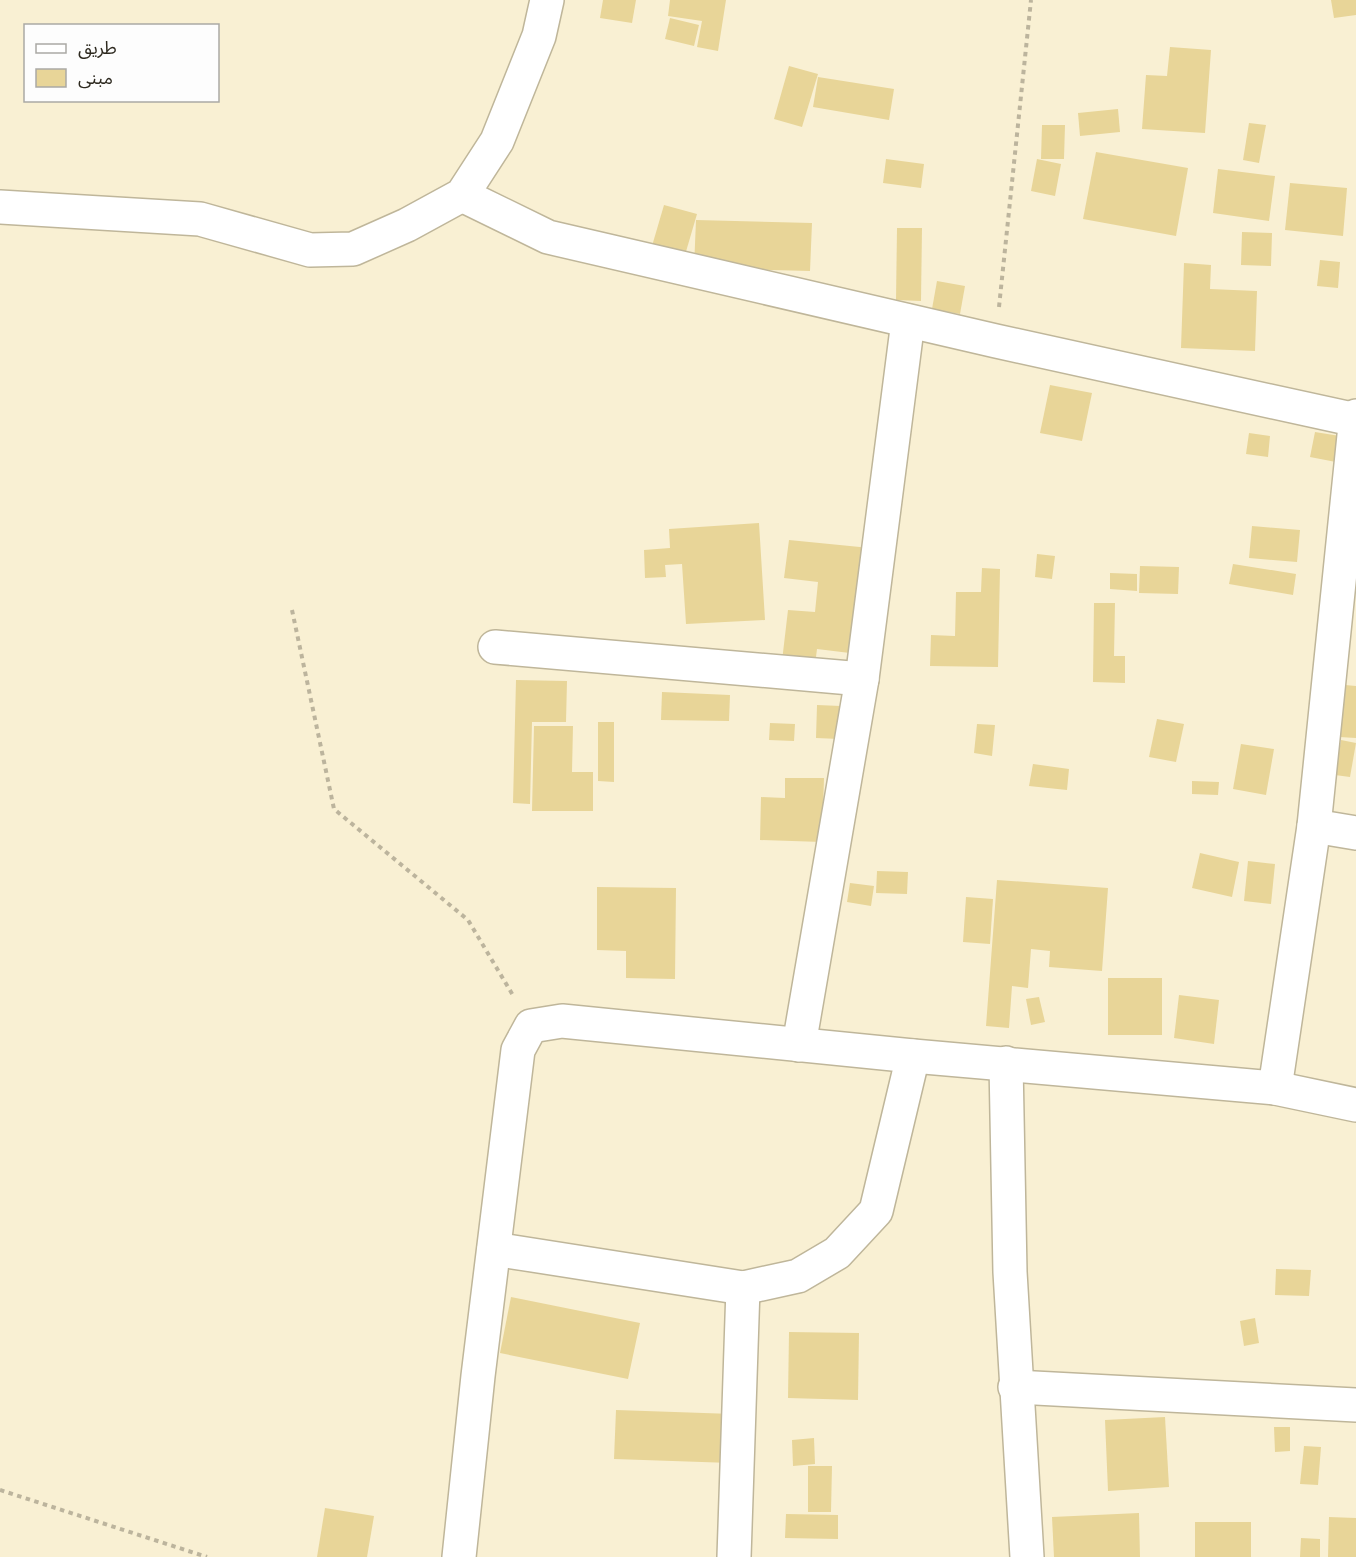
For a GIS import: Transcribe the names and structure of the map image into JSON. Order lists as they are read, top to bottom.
{
  "legend": ["طريق", "مبنى"]
}
